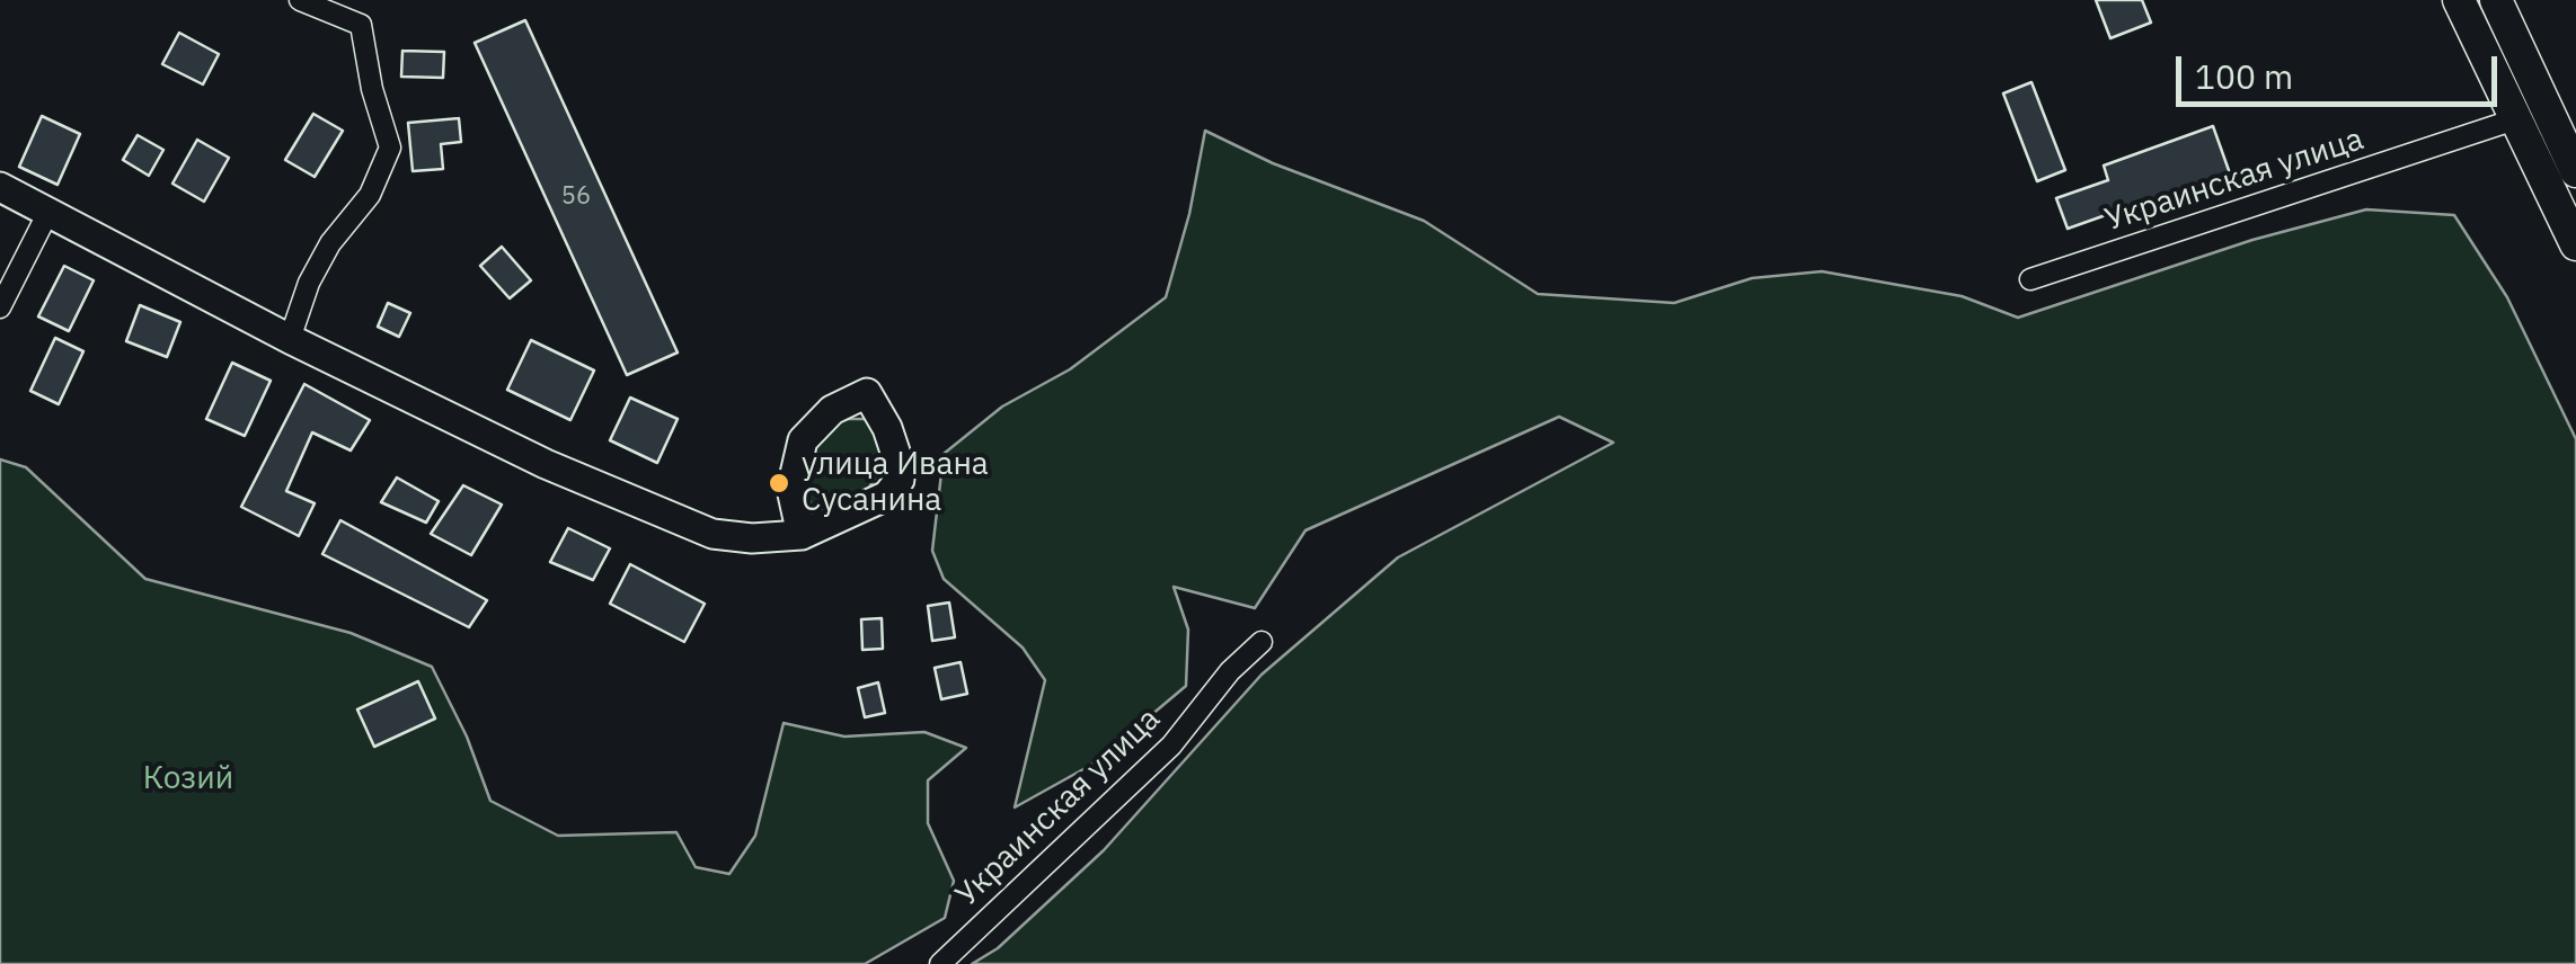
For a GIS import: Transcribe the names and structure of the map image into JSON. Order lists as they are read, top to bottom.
{
  "streets": {
    "street": ["Украинская улица"]
  },
  "parks": ["Козий"],
  "places": ["улица Ивана Сусанина"],
  "house_numbers": ["56"],
  "scale_bar": "100 m"
}
